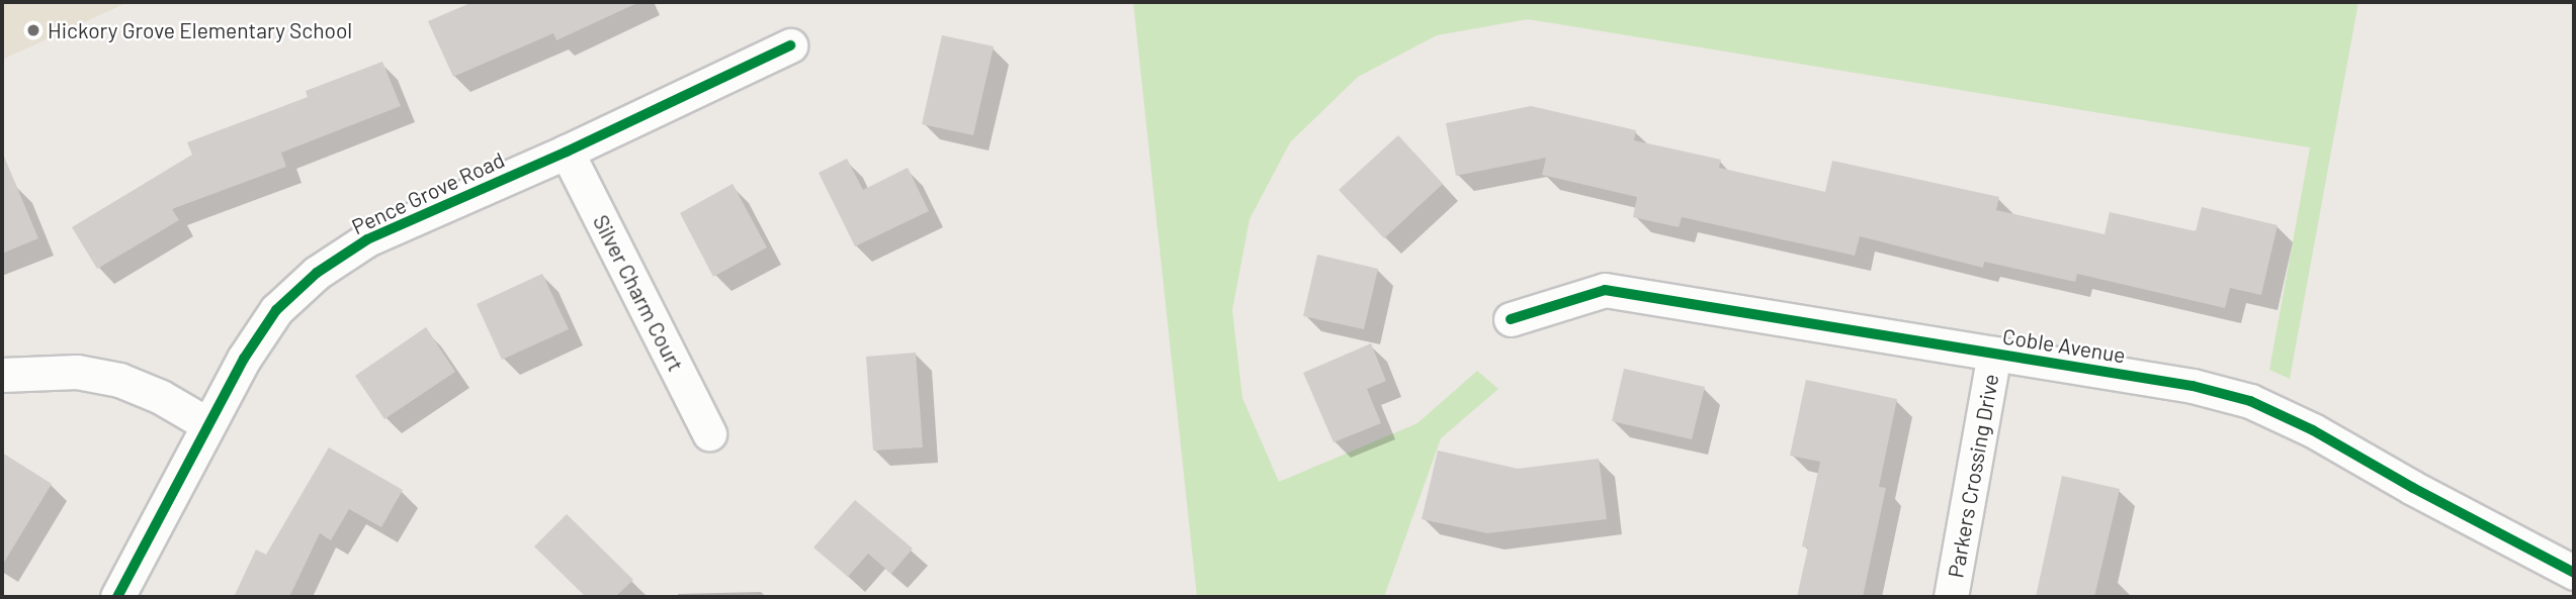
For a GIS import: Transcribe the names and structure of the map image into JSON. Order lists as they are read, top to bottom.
{
  "streets": {
    "street": [
      "Pence Grove Road",
      "Silver Charm Court",
      "Coble Avenue",
      "Parkers Crossing Drive"
    ]
  },
  "crossings": [
    ["Pence Grove Road", "Silver Charm Court"],
    ["Coble Avenue", "Parkers Crossing Drive"]
  ],
  "places": ["Hickory Grove Elementary School"]
}
